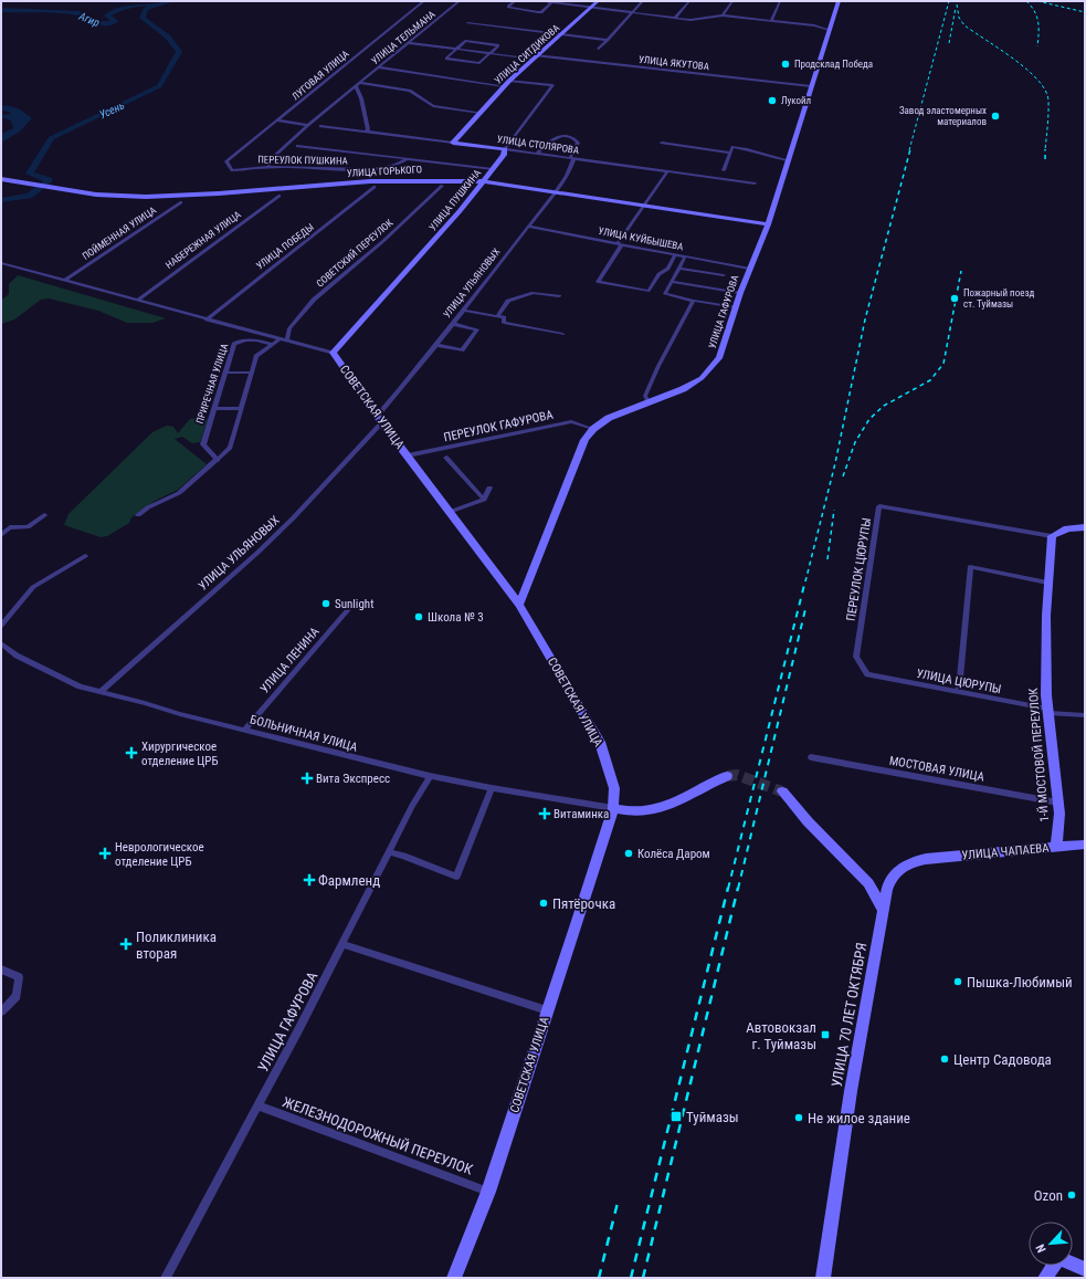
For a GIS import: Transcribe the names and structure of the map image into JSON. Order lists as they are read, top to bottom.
{
  "streets": {
    "main road": [
      "УЛИЦА СИТДИКОВА",
      "УЛИЦА СТОЛЯРОВА",
      "УЛИЦА ГОРЬКОГО",
      "УЛИЦА ПУШКИНА",
      "УЛИЦА ГАФУРОВА",
      "СОВЕТСКАЯ УЛИЦА",
      "1-Й МОСТОВОЙ ПЕРЕУЛОК",
      "УЛИЦА ЧАПАЕВА",
      "УЛИЦА 70 ЛЕТ ОКТЯБРЯ"
    ],
    "street": [
      "УЛИЦА ТЕЛЬМАНА",
      "УЛИЦА ЯКУТОВА",
      "ЛУГОВАЯ УЛИЦА",
      "ПЕРЕУЛОК ПУШКИНА",
      "ПОЙМЕННАЯ УЛИЦА",
      "УЛИЦА КУЙБЫШЕВА",
      "НАБЕРЕЖНАЯ УЛИЦА",
      "УЛИЦА ПОБЕДЫ",
      "СОВЕТСКИЙ ПЕРЕУЛОК",
      "УЛИЦА УЛЬЯНОВЫХ",
      "ПРИРЕЧНАЯ УЛИЦА",
      "ПЕРЕУЛОК ГАФУРОВА",
      "ПЕРЕУЛОК ЦЮРУПЫ",
      "УЛИЦА ЛЕНИНА",
      "УЛИЦА ЦЮРУПЫ",
      "БОЛЬНИЧНАЯ УЛИЦА",
      "МОСТОВАЯ УЛИЦА",
      "ЖЕЛЕЗНОДОРОЖНЫЙ ПЕРЕУЛОК"
    ]
  },
  "crossings": [
    ["УЛИЦА ТЕЛЬМАНА", "УЛИЦА ЯКУТОВА"],
    ["УЛИЦА ТЕЛЬМАНА", "ПЕРЕУЛОК ПУШКИНА"],
    ["УЛИЦА СИТДИКОВА", "УЛИЦА ЯКУТОВА"],
    ["УЛИЦА СИТДИКОВА", "УЛИЦА СТОЛЯРОВА"],
    ["УЛИЦА СИТДИКОВА", "УЛИЦА ПУШКИНА"],
    ["УЛИЦА ЯКУТОВА", "УЛИЦА ГАФУРОВА"],
    ["ЛУГОВАЯ УЛИЦА", "ПЕРЕУЛОК ПУШКИНА"],
    ["УЛИЦА СТОЛЯРОВА", "УЛИЦА ПУШКИНА"],
    ["УЛИЦА СТОЛЯРОВА", "УЛИЦА УЛЬЯНОВЫХ"],
    ["ПЕРЕУЛОК ПУШКИНА", "УЛИЦА ПУШКИНА"],
    ["УЛИЦА ГОРЬКОГО", "УЛИЦА ПУШКИНА"],
    ["УЛИЦА ГОРЬКОГО", "УЛИЦА УЛЬЯНОВЫХ"],
    ["УЛИЦА ГОРЬКОГО", "УЛИЦА ГАФУРОВА"],
    ["УЛИЦА ПУШКИНА", "СОВЕТСКАЯ УЛИЦА"],
    ["УЛИЦА КУЙБЫШЕВА", "УЛИЦА УЛЬЯНОВЫХ"],
    ["УЛИЦА КУЙБЫШЕВА", "УЛИЦА ГАФУРОВА"],
    ["УЛИЦА УЛЬЯНОВЫХ", "СОВЕТСКАЯ УЛИЦА"],
    ["УЛИЦА УЛЬЯНОВЫХ", "БОЛЬНИЧНАЯ УЛИЦА"],
    ["УЛИЦА ГАФУРОВА", "СОВЕТСКАЯ УЛИЦА"],
    ["УЛИЦА ГАФУРОВА", "ПЕРЕУЛОК ГАФУРОВА"],
    ["УЛИЦА ГАФУРОВА", "БОЛЬНИЧНАЯ УЛИЦА"],
    ["УЛИЦА ГАФУРОВА", "ЖЕЛЕЗНОДОРОЖНЫЙ ПЕРЕУЛОК"],
    ["СОВЕТСКАЯ УЛИЦА", "ПЕРЕУЛОК ГАФУРОВА"],
    ["СОВЕТСКАЯ УЛИЦА", "БОЛЬНИЧНАЯ УЛИЦА"],
    ["СОВЕТСКАЯ УЛИЦА", "ЖЕЛЕЗНОДОРОЖНЫЙ ПЕРЕУЛОК"],
    ["ПЕРЕУЛОК ЦЮРУПЫ", "УЛИЦА ЦЮРУПЫ"],
    ["ПЕРЕУЛОК ЦЮРУПЫ", "1-Й МОСТОВОЙ ПЕРЕУЛОК"],
    ["УЛИЦА ЛЕНИНА", "БОЛЬНИЧНАЯ УЛИЦА"],
    ["УЛИЦА ЦЮРУПЫ", "1-Й МОСТОВОЙ ПЕРЕУЛОК"],
    ["1-Й МОСТОВОЙ ПЕРЕУЛОК", "МОСТОВАЯ УЛИЦА"],
    ["1-Й МОСТОВОЙ ПЕРЕУЛОК", "УЛИЦА ЧАПАЕВА"],
    ["УЛИЦА ЧАПАЕВА", "УЛИЦА 70 ЛЕТ ОКТЯБРЯ"]
  ],
  "water": ["Агир", "Усень"],
  "places": {
    "other": [
      "Продсклад Победа",
      "Лукойл",
      "Завод эластомерных материалов",
      "Пожарный поезд ст. Туймазы",
      "Sunlight",
      "Школа № 3",
      "Колёса Даром",
      "Пятёрочка",
      "Пышка-Любимый",
      "Центр Садовода",
      "Не жилое здание",
      "Ozon"
    ],
    "health": [
      "Хирургическое отделение ЦРБ",
      "Вита Экспресс",
      "Витаминка",
      "Неврологическое отделение ЦРБ",
      "Фармленд",
      "Поликлиника вторая"
    ],
    "transit": ["Автовокзал г. Туймазы", "Туймазы"]
  },
  "north": "bottom left"
}
